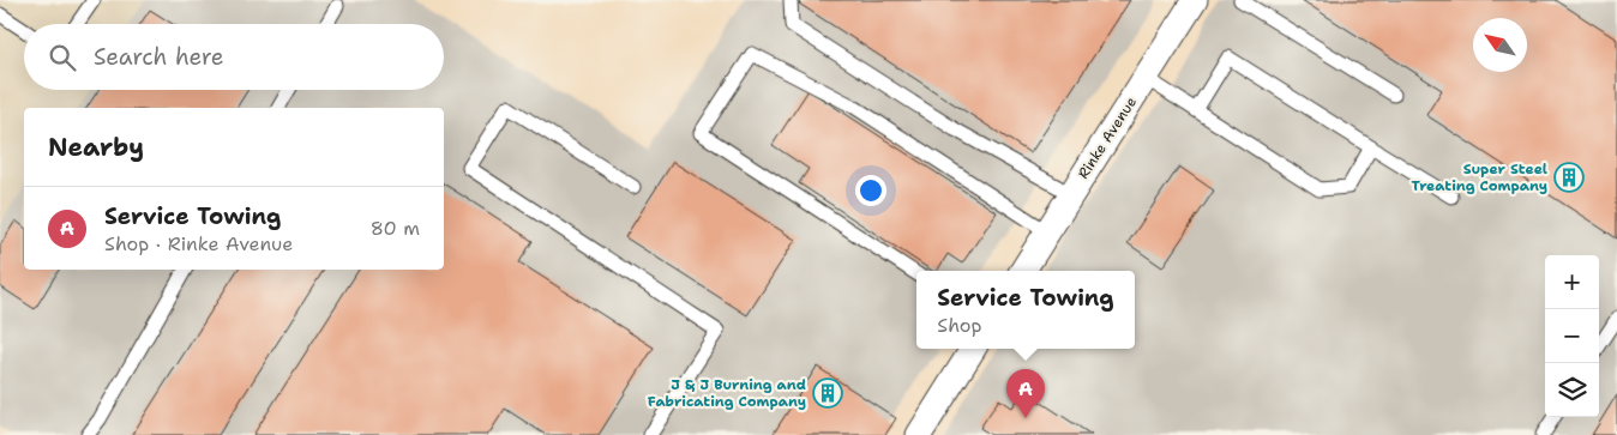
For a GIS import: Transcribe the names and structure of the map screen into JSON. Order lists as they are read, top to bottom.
{
  "streets": {
    "street": ["Rinke Avenue"]
  },
  "places": {
    "building": ["Super Steel Treating Company", "J & J Burning and Fabricating Company"]
  },
  "north": "top left",
  "page": {
    "search": "Search here",
    "heading": "Nearby",
    "list": [
      {
        "mark": "A",
        "name": "Service Towing",
        "note": "Shop · Rinke Avenue",
        "value": "80 m"
      }
    ],
    "map_buttons": ["+", "−"],
    "popup": ["Service Towing", "Shop"],
    "pins": "A"
  }
}
